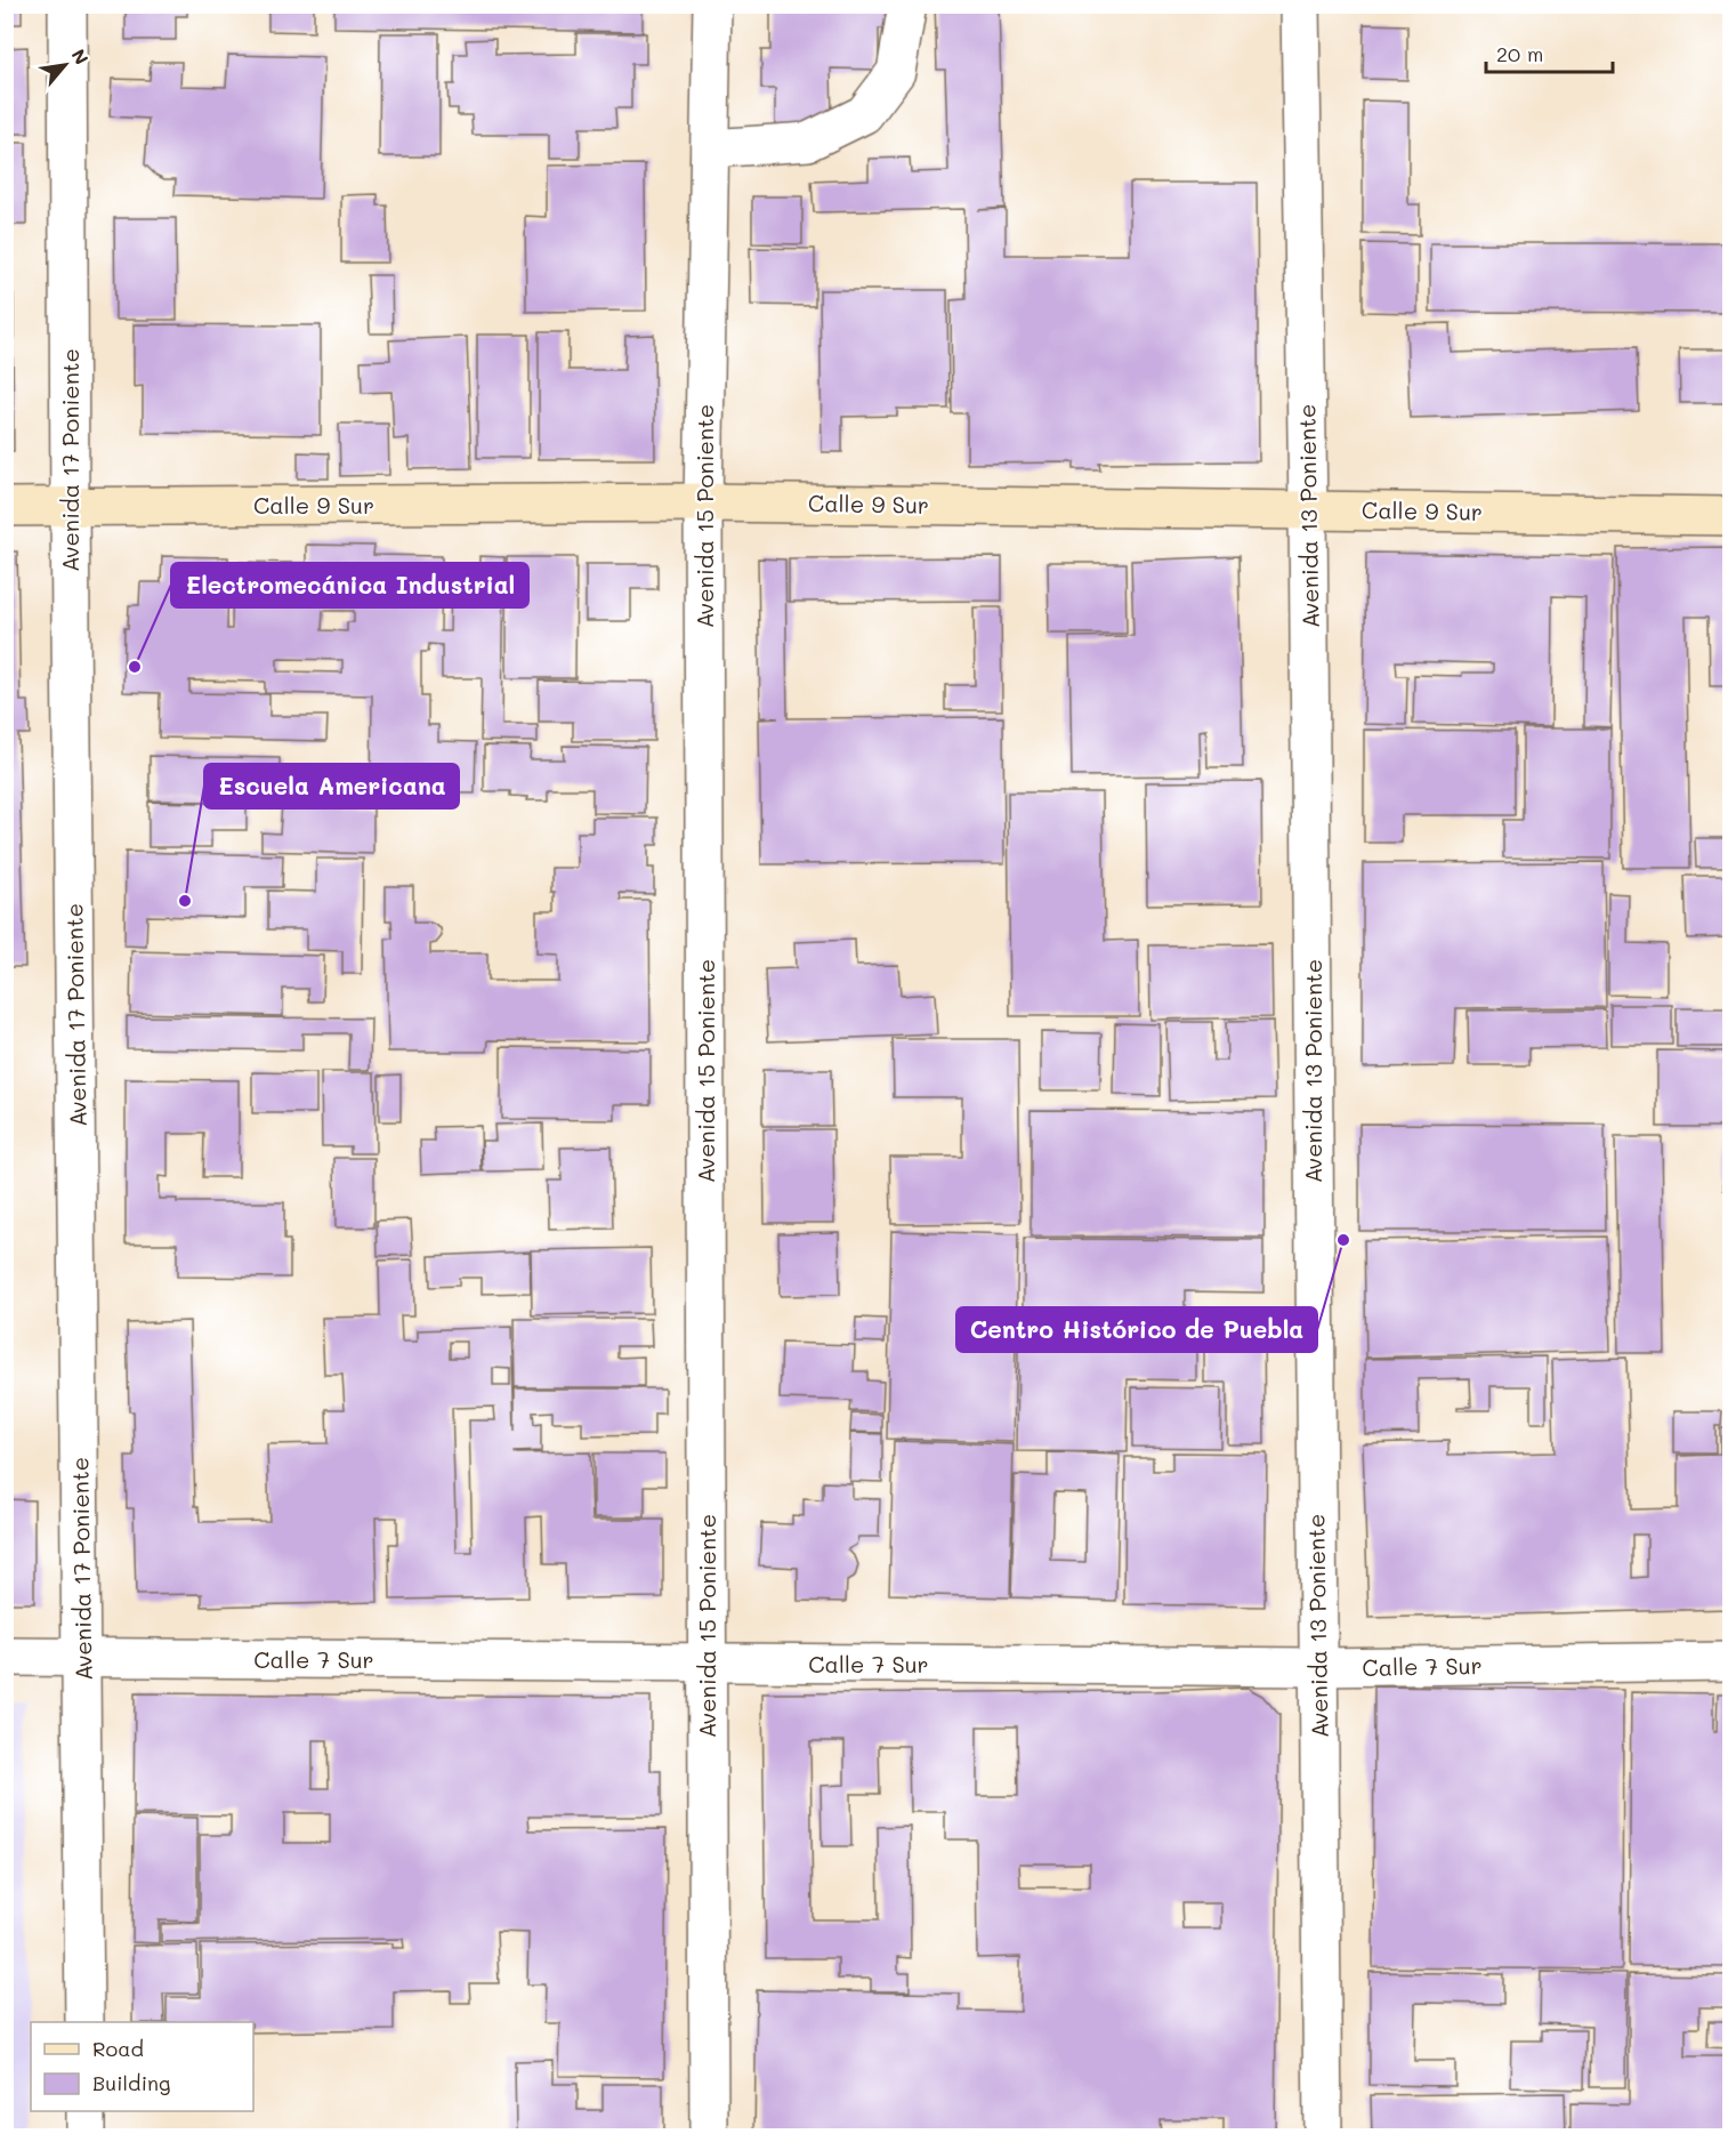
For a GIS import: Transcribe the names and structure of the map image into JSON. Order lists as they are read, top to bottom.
{
  "streets": {
    "street": [
      "Avenida 17 Poniente",
      "Calle 9 Sur",
      "Avenida 15 Poniente",
      "Avenida 13 Poniente",
      "Calle 7 Sur"
    ]
  },
  "crossings": [
    ["Avenida 17 Poniente", "Calle 9 Sur"],
    ["Avenida 17 Poniente", "Calle 7 Sur"],
    ["Calle 9 Sur", "Avenida 15 Poniente"],
    ["Calle 9 Sur", "Avenida 13 Poniente"],
    ["Avenida 15 Poniente", "Calle 7 Sur"],
    ["Avenida 13 Poniente", "Calle 7 Sur"]
  ],
  "places": ["Electromecánica Industrial", "Escuela Americana", "Centro Histórico de Puebla"],
  "legend": ["Road", "Building"],
  "scale_bar": "20 m",
  "north": "top right"
}
